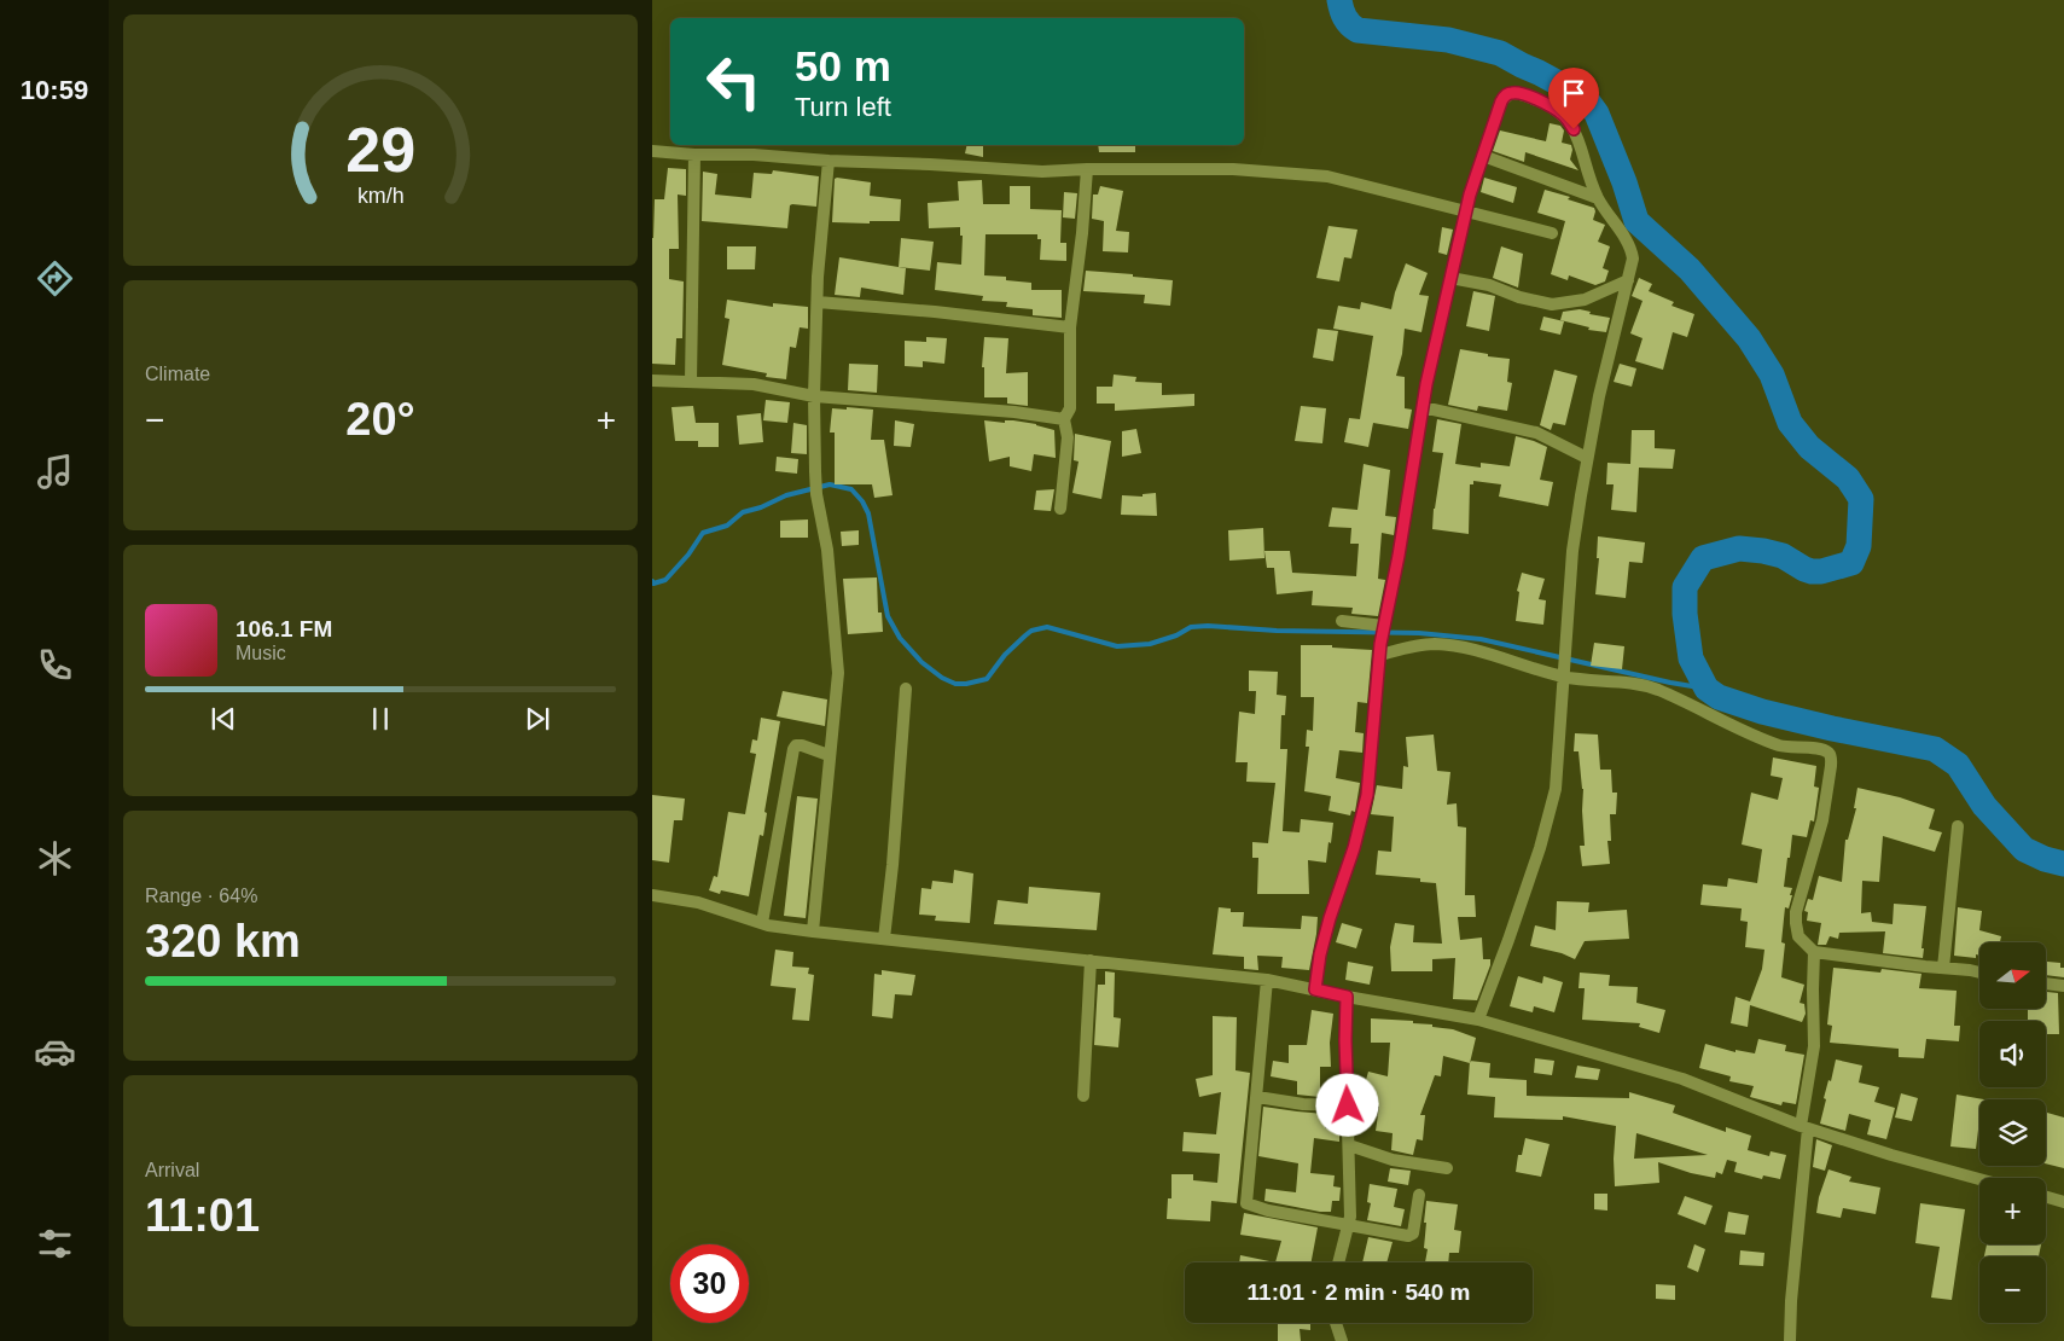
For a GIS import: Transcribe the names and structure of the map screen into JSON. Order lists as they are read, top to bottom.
{
  "north": "right",
  "page": {
    "tabs": "10:59",
    "turn": ["50 m", "Turn left"],
    "tile": [
      "Climate",
      ["Range · 64%", "320 km"],
      ["Arrival", "11:01"]
    ],
    "heat": ["−", "20°", "+"],
    "song": ["106.1 FM", "Music"],
    "map_buttons": ["+", "−"],
    "limit": "30",
    "trip": "11:01 · 2 min · 540 m",
    "gauge": ["29", "km/h"]
  }
}
